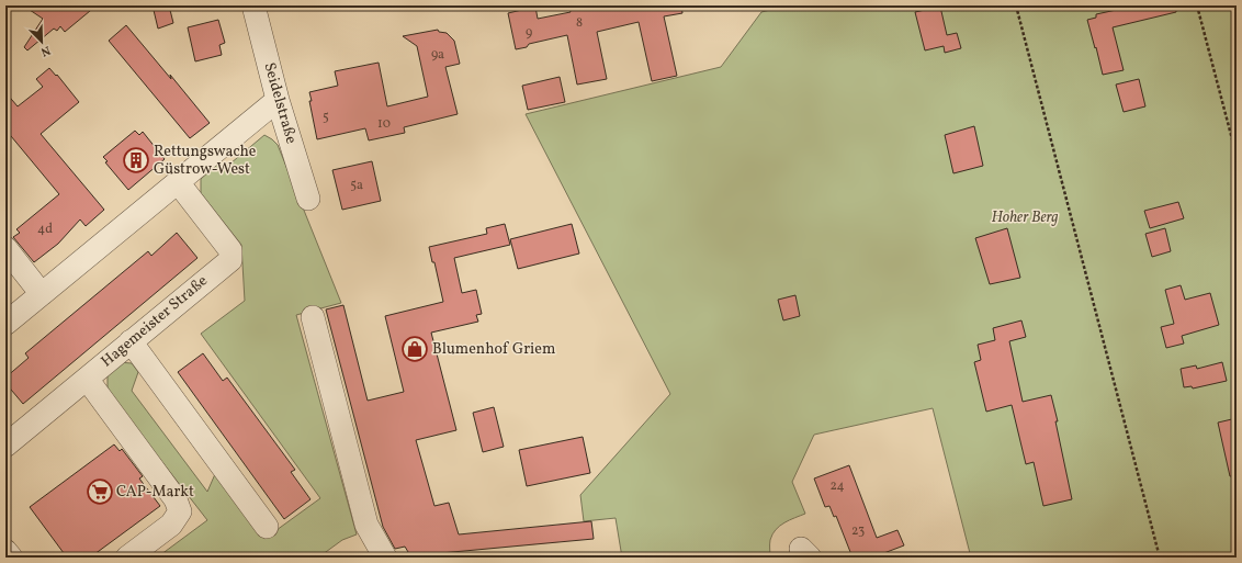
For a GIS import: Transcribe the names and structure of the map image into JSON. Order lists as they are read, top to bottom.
{
  "streets": {
    "street": ["Seidelstraße", "Hagemeister Straße"]
  },
  "parks": ["Hoher Berg"],
  "places": {
    "building": ["Rettungswache Güstrow-West"],
    "shop": ["Blumenhof Griem"],
    "supermarket": ["CAP-Markt"]
  },
  "house_numbers": [
    "8",
    "9",
    "9a",
    "5",
    "10",
    "5a",
    "4d",
    "24",
    "23"
  ],
  "north": "bottom right"
}
